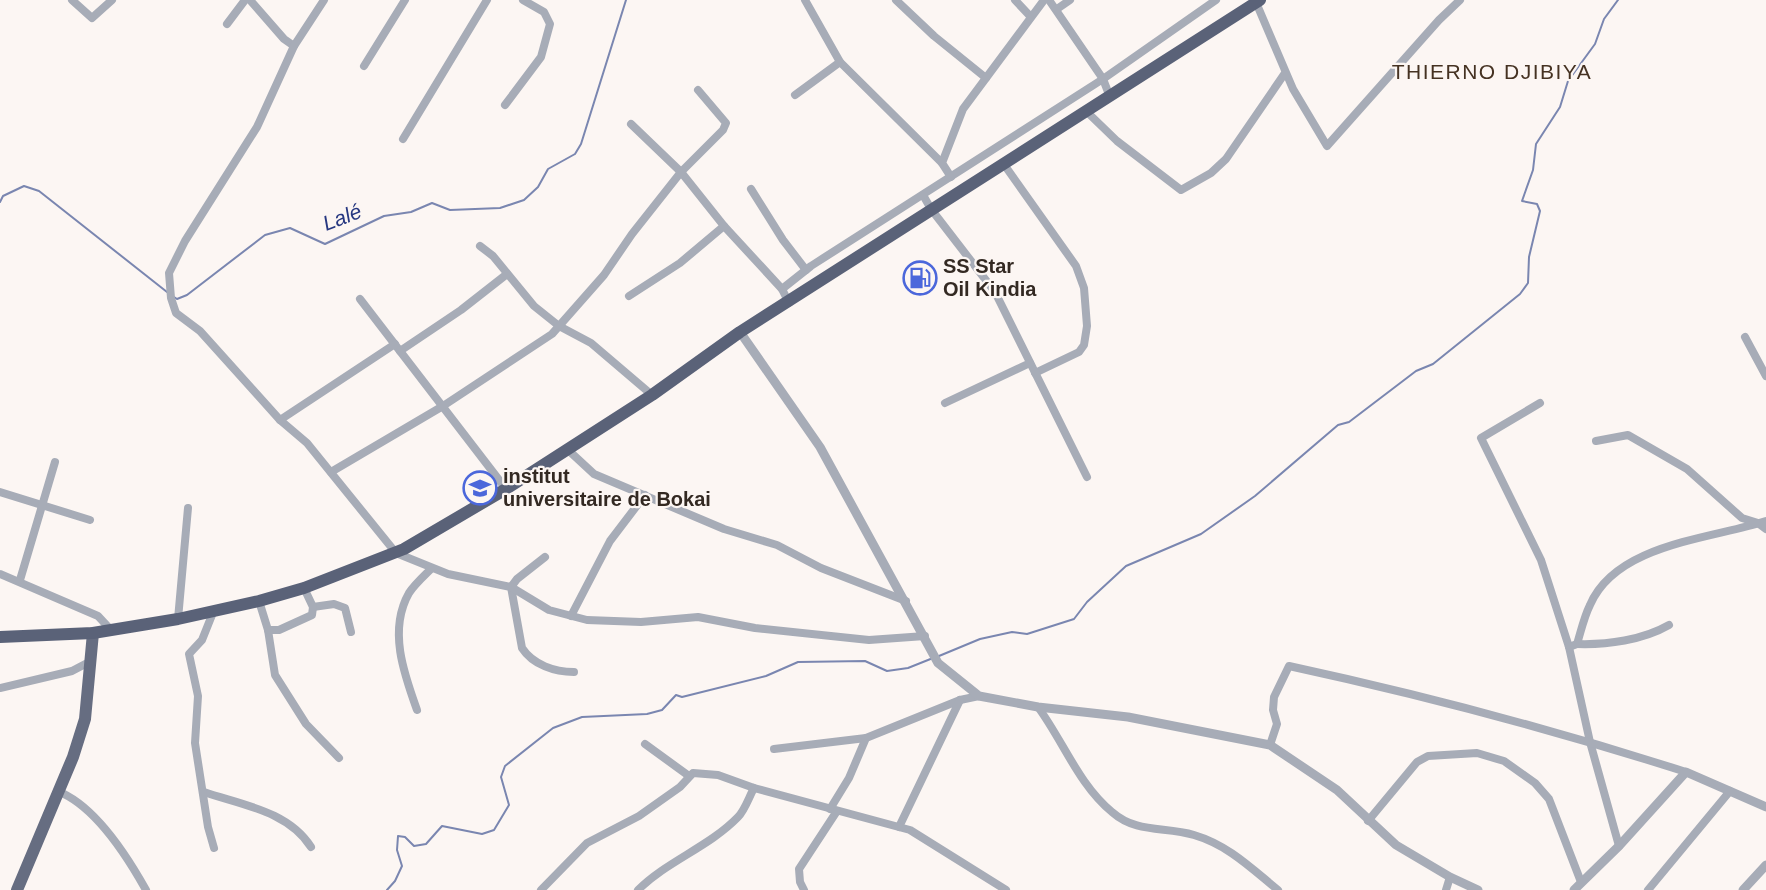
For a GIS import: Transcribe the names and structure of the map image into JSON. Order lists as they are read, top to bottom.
{
  "districts": ["THIERNO DJIBIYA"],
  "water": ["Lalé"],
  "places": {
    "fuel station": ["SS Star Oil Kindia"],
    "school or university": ["institut universitaire de Bokai"]
  }
}
